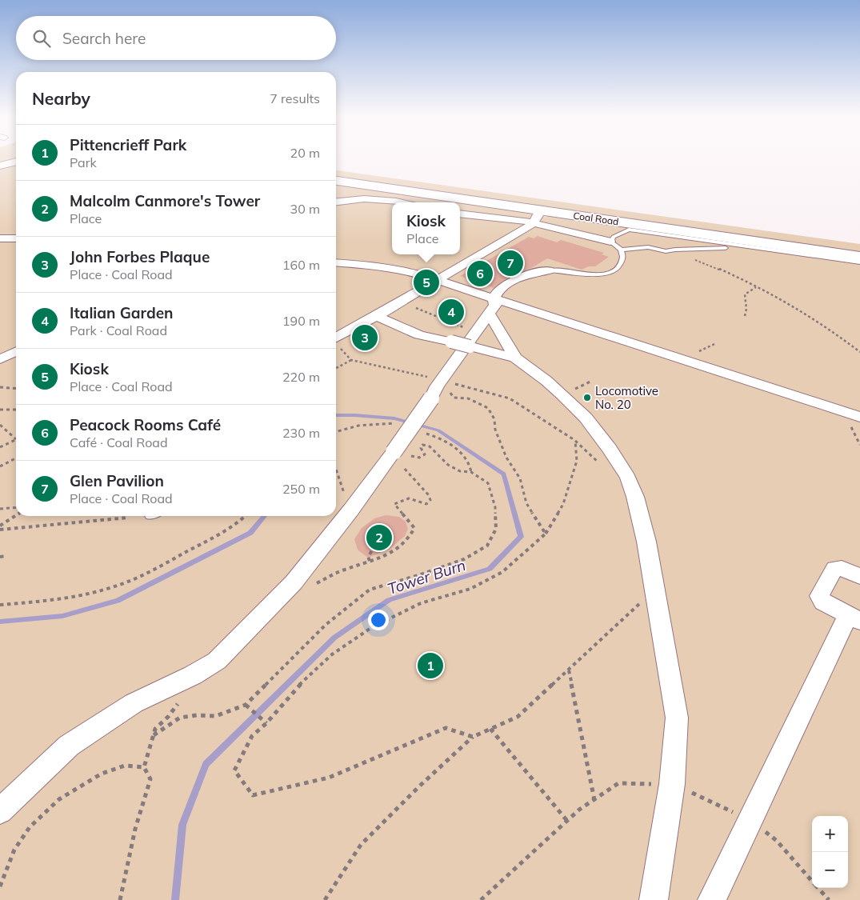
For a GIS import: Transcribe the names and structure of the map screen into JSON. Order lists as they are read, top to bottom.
{
  "streets": {
    "street": ["Coal Road"]
  },
  "water": ["Tower Burn"],
  "places": ["Locomotive No. 20"],
  "page": {
    "search": "Search here",
    "heading": ["Nearby", "7 results"],
    "list": [
      {
        "mark": "1",
        "name": "Pittencrieff Park",
        "note": "Park",
        "value": "20 m"
      },
      {
        "mark": "2",
        "name": "Malcolm Canmore's Tower",
        "note": "Place",
        "value": "30 m"
      },
      {
        "mark": "3",
        "name": "John Forbes Plaque",
        "note": "Place · Coal Road",
        "value": "160 m"
      },
      {
        "mark": "4",
        "name": "Italian Garden",
        "note": "Park · Coal Road",
        "value": "190 m"
      },
      {
        "mark": "5",
        "name": "Kiosk",
        "note": "Place · Coal Road",
        "value": "220 m"
      },
      {
        "mark": "6",
        "name": "Peacock Rooms Café",
        "note": "Café · Coal Road",
        "value": "230 m"
      },
      {
        "mark": "7",
        "name": "Glen Pavilion",
        "note": "Place · Coal Road",
        "value": "250 m"
      }
    ],
    "popup": ["Kiosk", "Place"],
    "pins": [
      "7",
      "6",
      "5",
      "4",
      "3",
      "2",
      "1"
    ],
    "map_buttons": ["+", "−"]
  }
}
